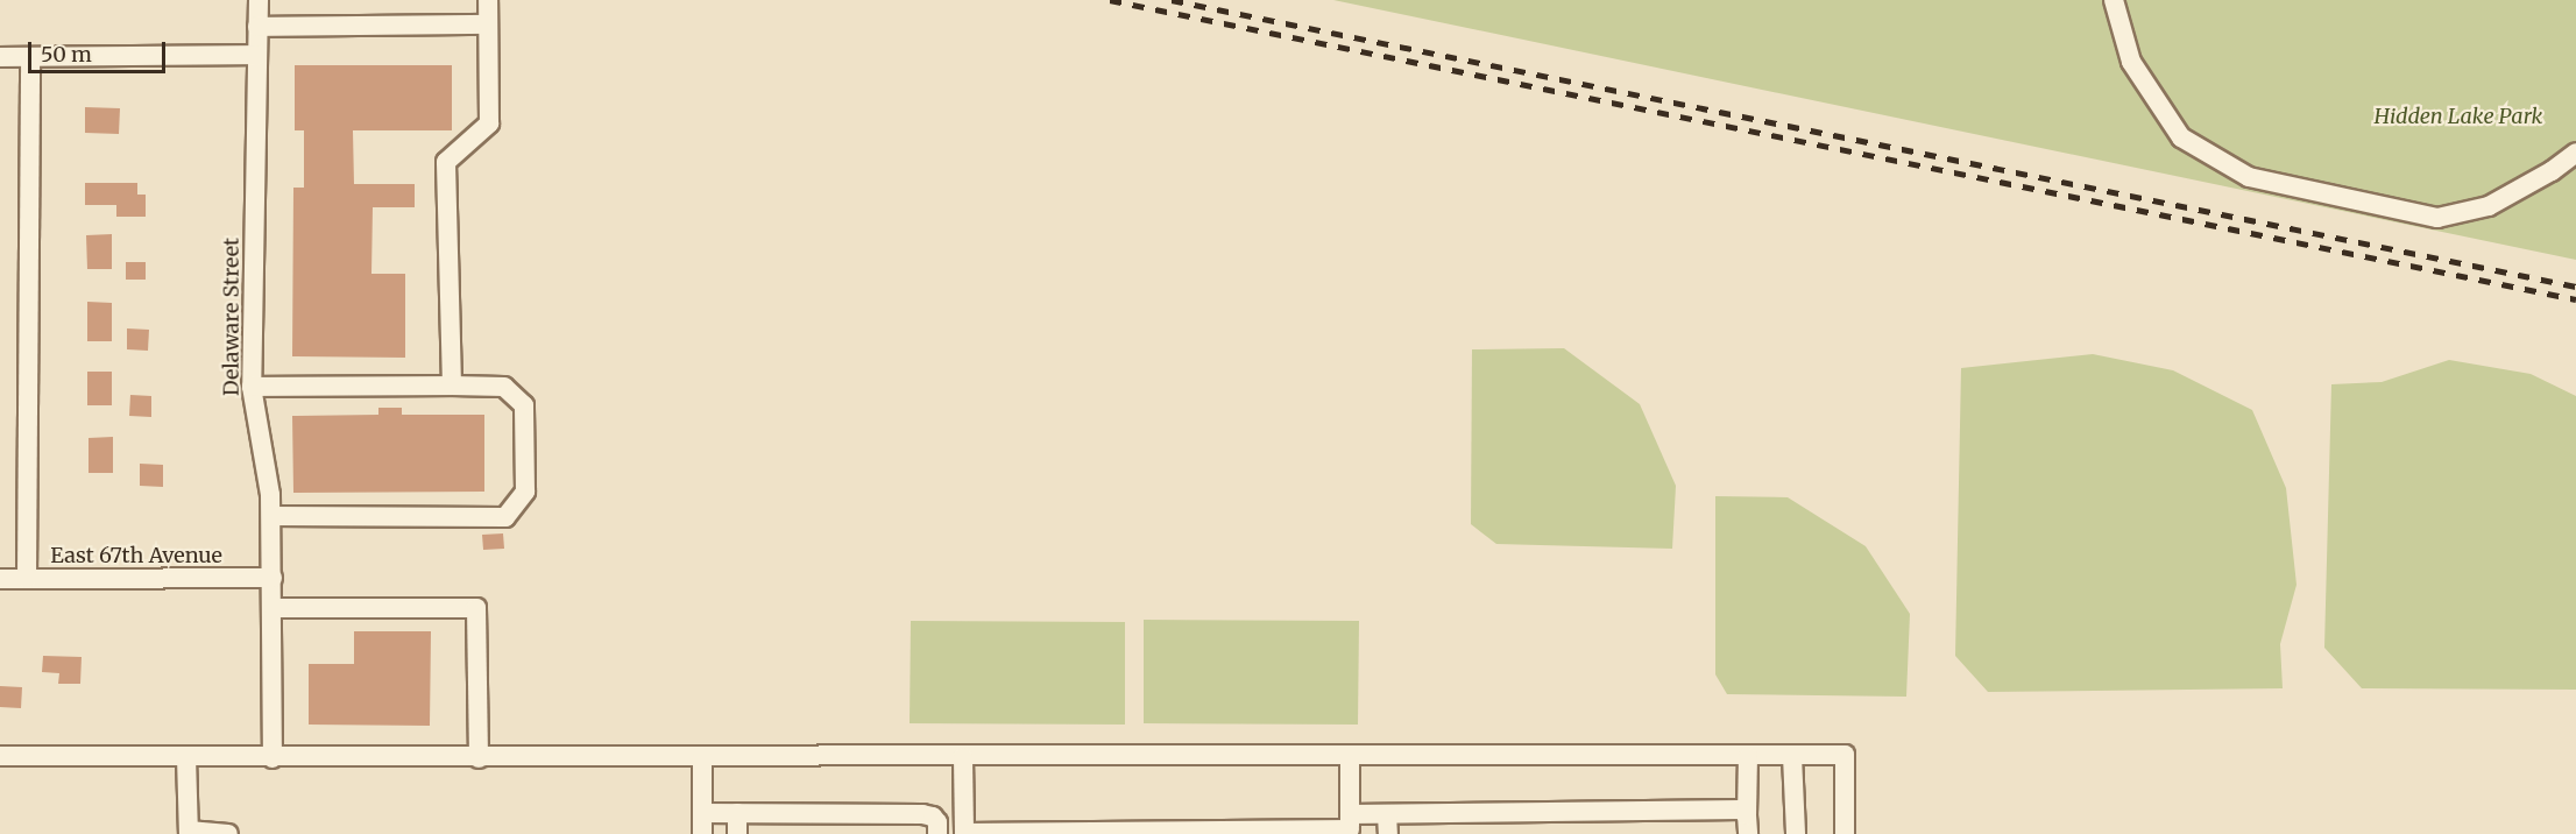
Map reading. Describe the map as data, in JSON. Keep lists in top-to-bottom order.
{
  "streets": {
    "street": ["Delaware Street", "East 67th Avenue"]
  },
  "crossings": [
    ["Delaware Street", "East 67th Avenue"]
  ],
  "parks": ["Hidden Lake Park"],
  "scale_bar": "50 m"
}
